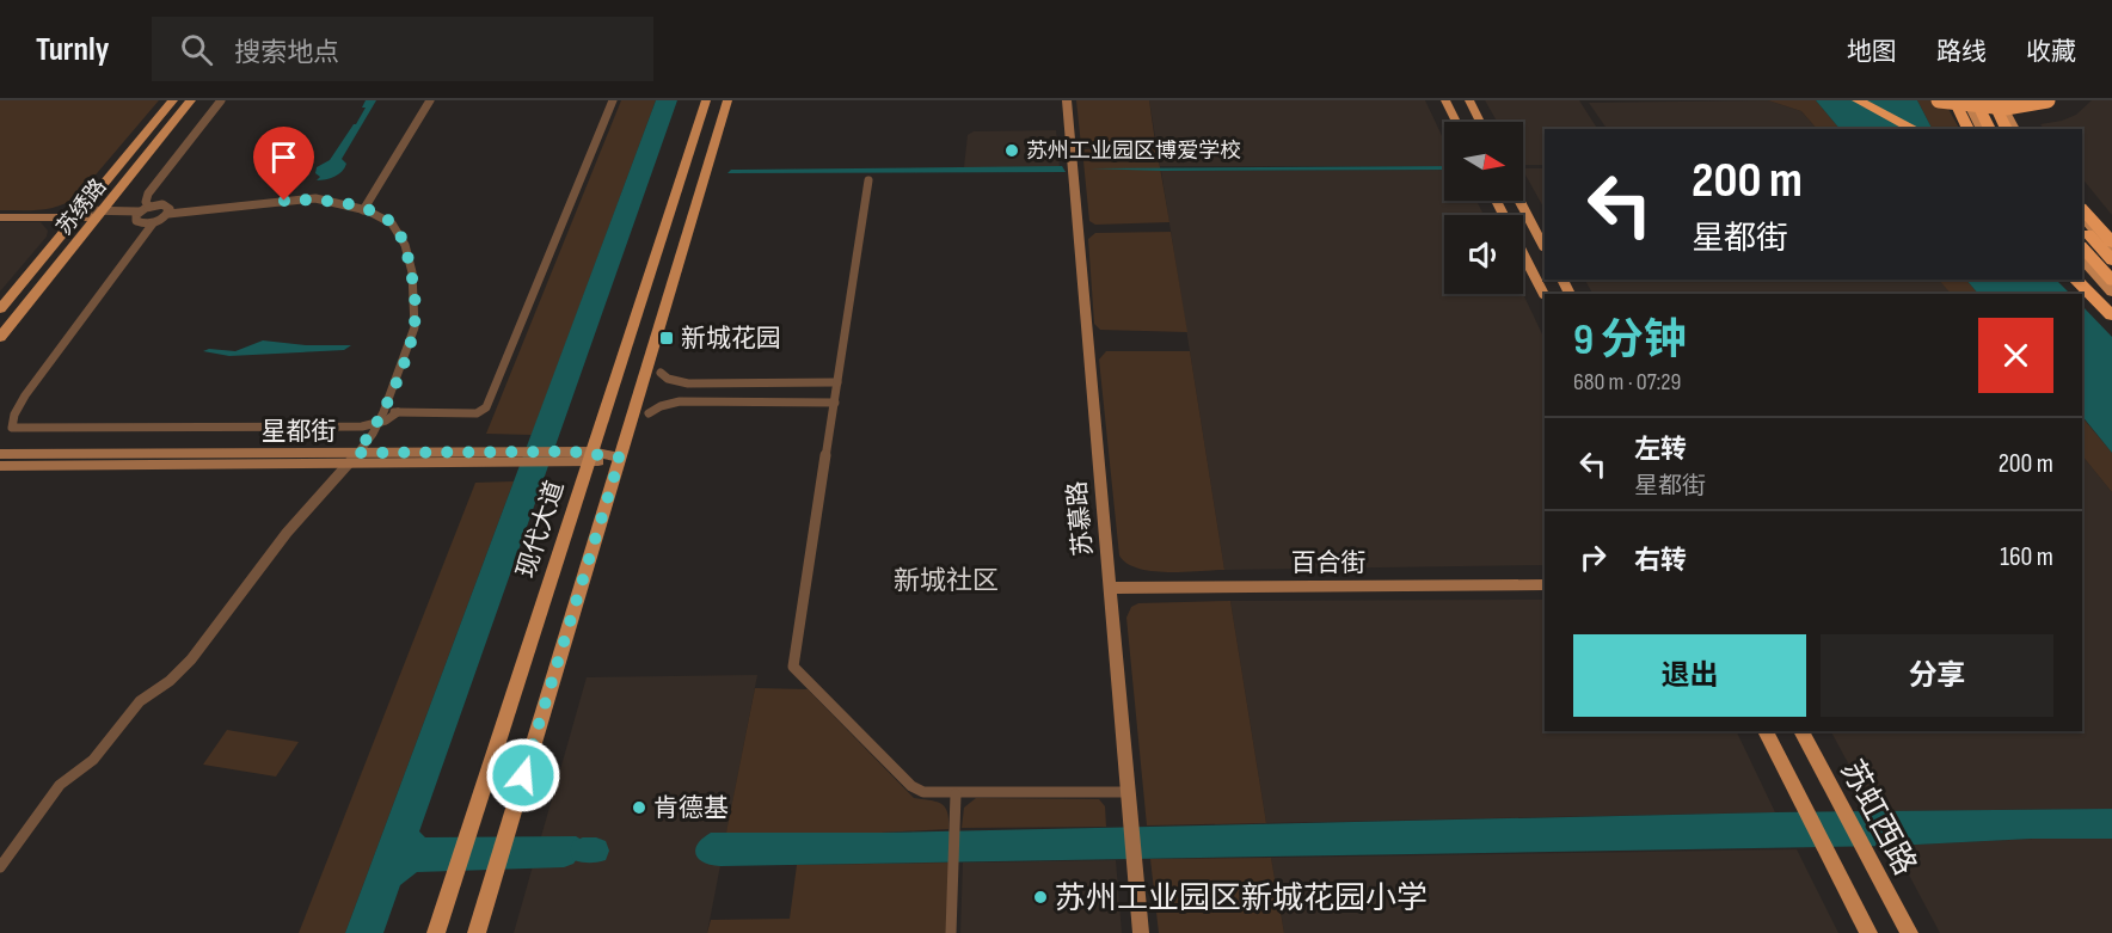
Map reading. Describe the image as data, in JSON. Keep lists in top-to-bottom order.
{
  "streets": {
    "main road": [
      "苏绣路",
      "星都街",
      "苏慕路",
      "现代大道",
      "百合街",
      "苏虹西路"
    ]
  },
  "crossings": [
    ["星都街", "现代大道"],
    ["苏慕路", "百合街"]
  ],
  "districts": ["新城社区"],
  "places": {
    "other": ["苏州工业园区博爱学校", "肯德基", "苏州工业园区新城花园小学"],
    "transit": ["新城花园"]
  },
  "north": "right",
  "page": {
    "header": "Turnly",
    "search": "搜索地点",
    "nav": ["地图", "路线", "收藏"],
    "turn": ["200 m", "星都街"],
    "heading": ["9 分钟", "680 m · 07:29"],
    "list": [
      {
        "name": "左转",
        "note": "星都街",
        "value": "200 m"
      },
      {
        "name": "右转",
        "value": "160 m"
      }
    ],
    "buttons": ["退出", "分享"]
  }
}
